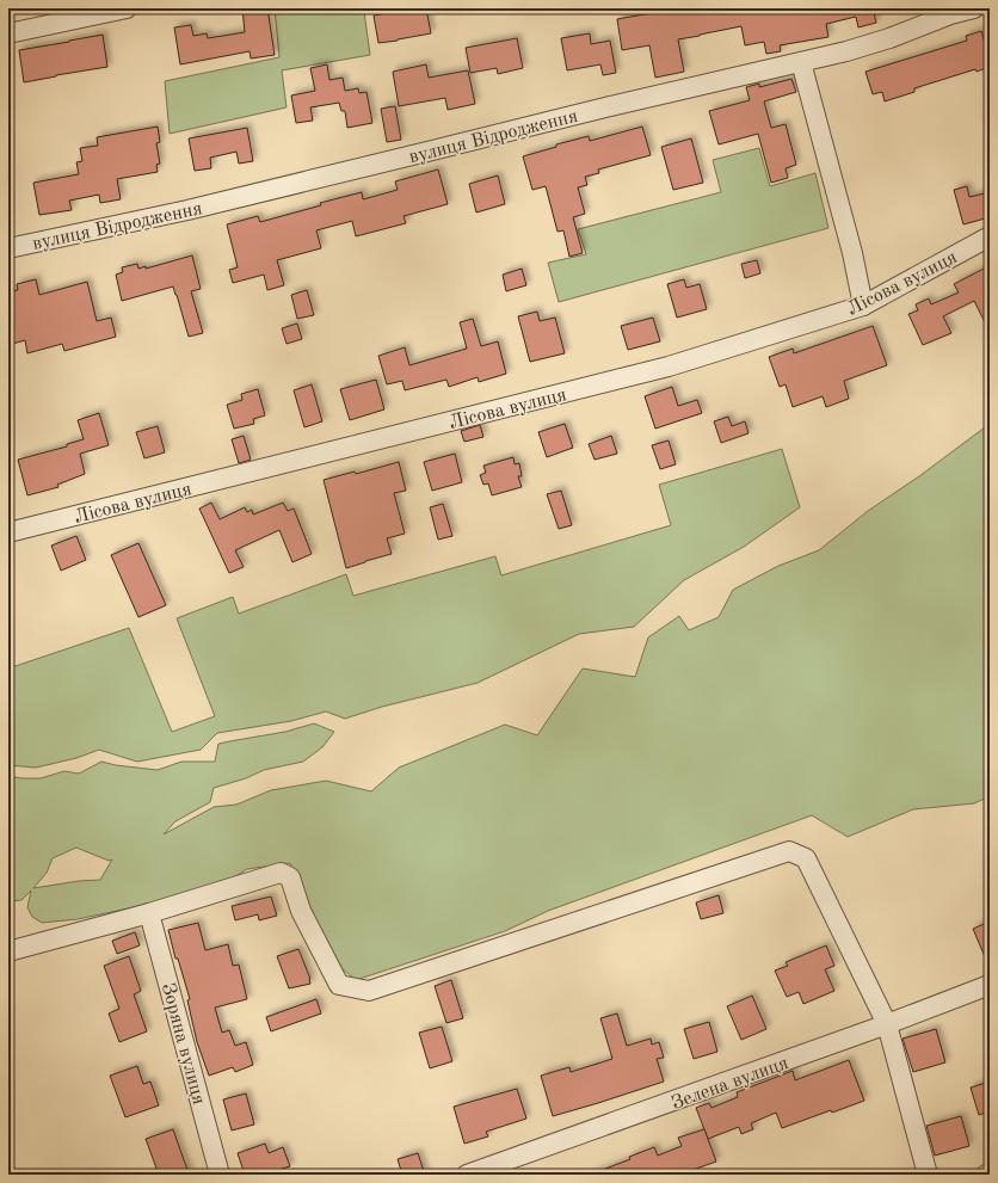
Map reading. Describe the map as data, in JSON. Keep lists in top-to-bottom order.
{
  "streets": {
    "street": [
      "вулиця Відродження",
      "Лісова вулиця",
      "Зоряна вулиця",
      "Зелена вулиця"
    ]
  }
}
